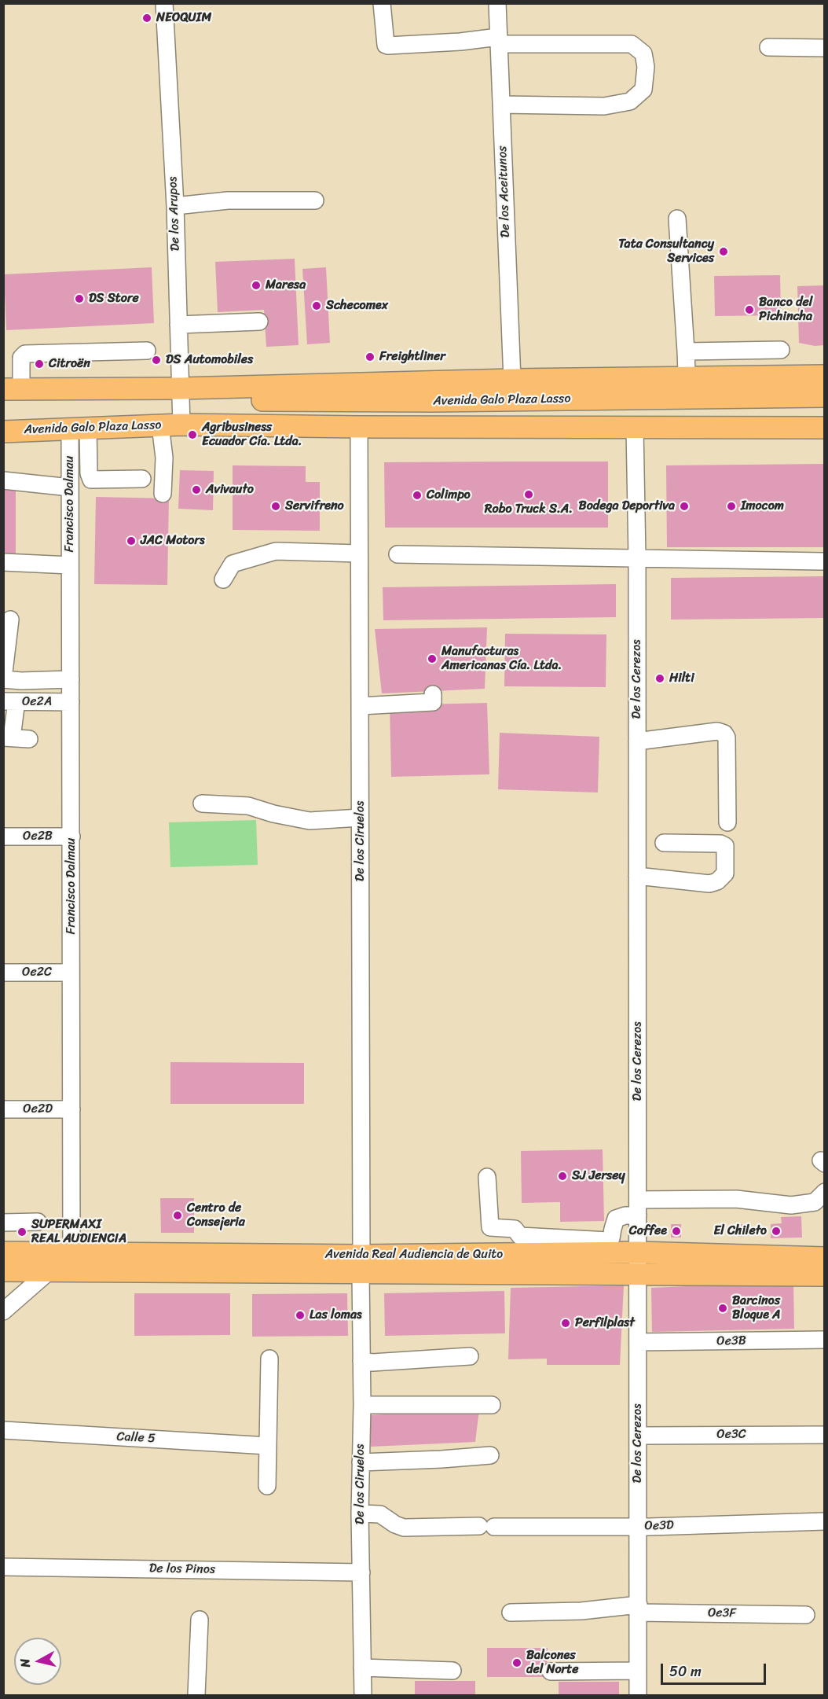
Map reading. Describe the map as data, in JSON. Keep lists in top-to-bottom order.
{
  "streets": {
    "main road": ["Avenida Galo Plaza Lasso", "Avenida Real Audiencia de Quito"],
    "street": [
      "De los Aceitunos",
      "De los Arupos",
      "Francisco Dalmau",
      "De los Cerezos",
      "Oe2A",
      "Oe2B",
      "De los Ciruelos",
      "Oe2C",
      "Oe2D",
      "Oe3B",
      "Oe3C",
      "Calle 5",
      "Oe3D",
      "De los Pinos",
      "Oe3F"
    ]
  },
  "crossings": [
    ["De los Aceitunos", "Avenida Galo Plaza Lasso"],
    ["De los Arupos", "Avenida Galo Plaza Lasso"],
    ["Avenida Galo Plaza Lasso", "Francisco Dalmau"],
    ["Avenida Galo Plaza Lasso", "De los Cerezos"],
    ["Avenida Galo Plaza Lasso", "De los Ciruelos"],
    ["Francisco Dalmau", "Oe2A"],
    ["Francisco Dalmau", "Oe2B"],
    ["Francisco Dalmau", "Oe2C"],
    ["Francisco Dalmau", "Oe2D"],
    ["Francisco Dalmau", "Avenida Real Audiencia de Quito"],
    ["De los Cerezos", "Avenida Real Audiencia de Quito"],
    ["De los Cerezos", "Oe3B"],
    ["De los Cerezos", "Oe3C"],
    ["De los Cerezos", "Oe3D"],
    ["De los Cerezos", "Oe3F"],
    ["De los Ciruelos", "Avenida Real Audiencia de Quito"],
    ["De los Ciruelos", "Oe3D"],
    ["De los Ciruelos", "De los Pinos"]
  ],
  "places": [
    "NEOQUIM",
    "Tata Consultancy Services",
    "Maresa",
    "DS Store",
    "Schecomex",
    "Banco del Pichincha",
    "Freightliner",
    "DS Automobiles",
    "Citroën",
    "Agribusiness Ecuador Cía. Ltda.",
    "Avivauto",
    "Robo Truck S.A.",
    "Colimpo",
    "Servifreno",
    "Bodega Deportiva",
    "Imocom",
    "JAC Motors",
    "Manufacturas Americanas Cía. Ltda.",
    "Hilti",
    "SJ Jersey",
    "Centro de Consejeria",
    "Coffee",
    "El Chileto",
    "SUPERMAXI REAL AUDIENCIA",
    "Barcinos Bloque A",
    "Las lomas",
    "Perfilplast",
    "Balcones del Norte"
  ],
  "scale_bar": "50 m",
  "north": "left"
}
